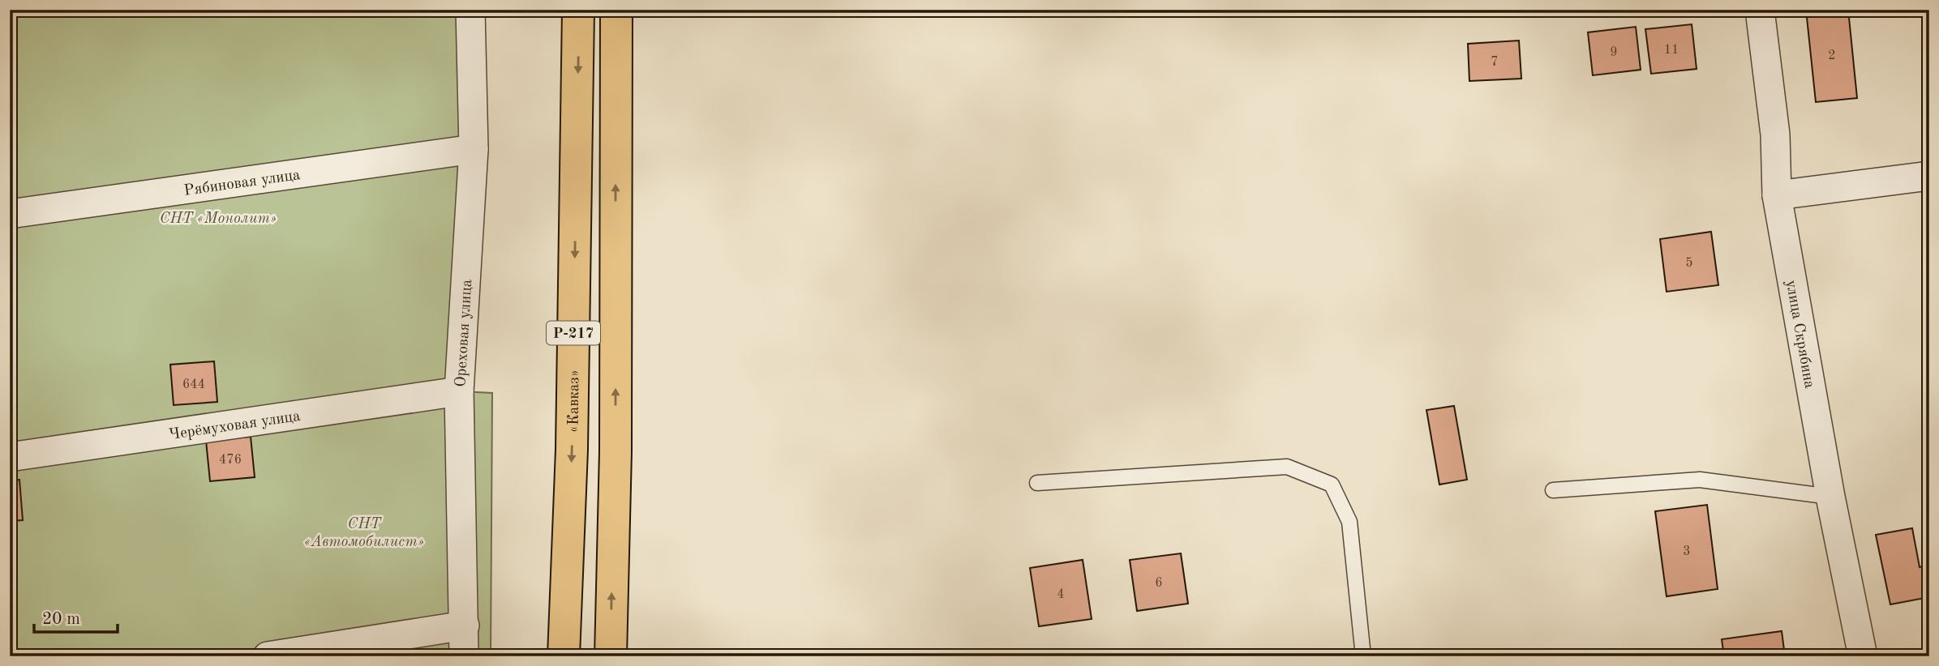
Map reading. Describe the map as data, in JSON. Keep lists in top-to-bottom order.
{
  "streets": {
    "highway": ["Р-217", "«Кавказ»"],
    "street": [
      "Рябиновая улица",
      "Ореховая улица",
      "улица Скрябина",
      "Черёмуховая улица"
    ]
  },
  "crossings": [
    ["Рябиновая улица", "Ореховая улица"],
    ["Ореховая улица", "Черёмуховая улица"]
  ],
  "parks": ["СНТ «Монолит»", "СНТ «Автомобилист»"],
  "house_numbers": [
    "11",
    "9",
    "2",
    "7",
    "5",
    "644",
    "476",
    "3",
    "6",
    "4"
  ],
  "scale_bar": "20 m"
}
